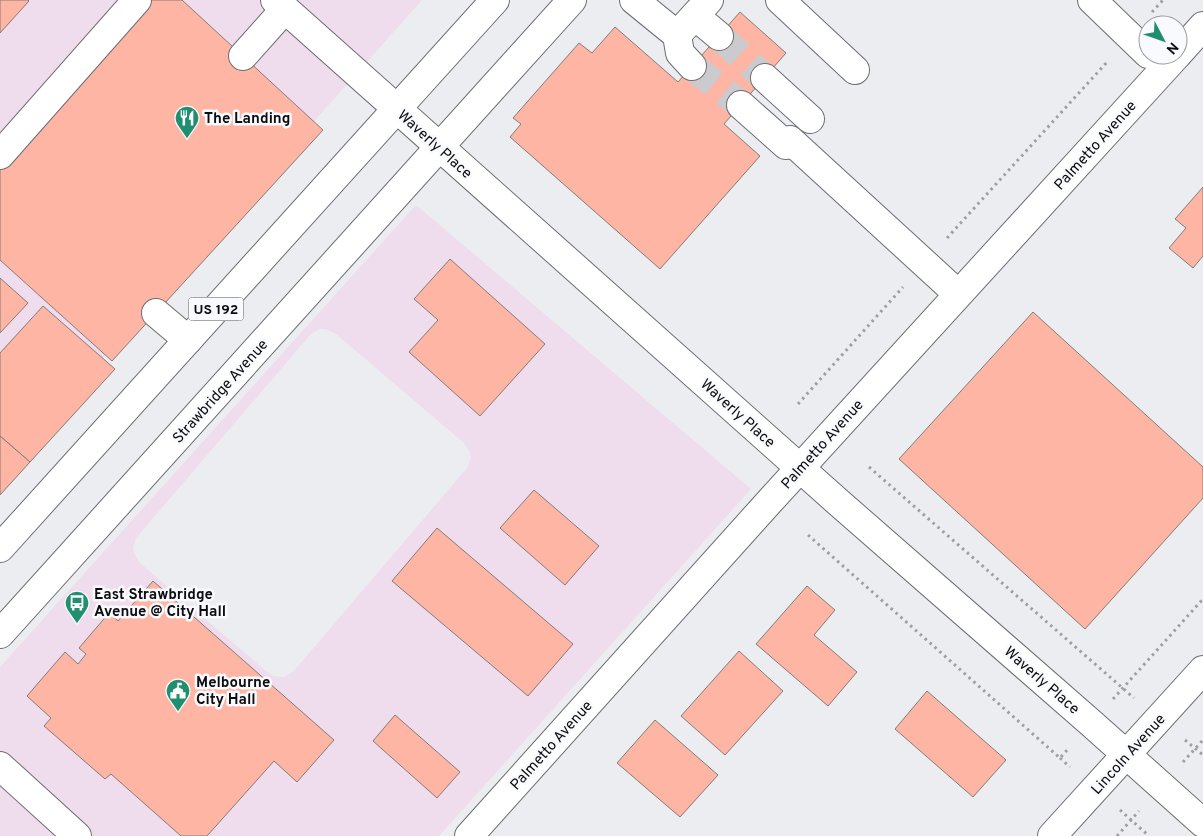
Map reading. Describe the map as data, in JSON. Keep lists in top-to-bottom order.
{
  "streets": {
    "street": [
      "Waverly Place",
      "Palmetto Avenue",
      "US 192",
      "Strawbridge Avenue",
      "Lincoln Avenue"
    ]
  },
  "crossings": [
    ["Waverly Place", "Palmetto Avenue"],
    ["Waverly Place", "US 192"],
    ["Waverly Place", "Strawbridge Avenue"],
    ["Waverly Place", "Lincoln Avenue"]
  ],
  "places": {
    "restaurant": ["The Landing"],
    "bus stop": ["East Strawbridge Avenue @ City Hall"],
    "public building": ["Melbourne City Hall"]
  },
  "north": "bottom right"
}
